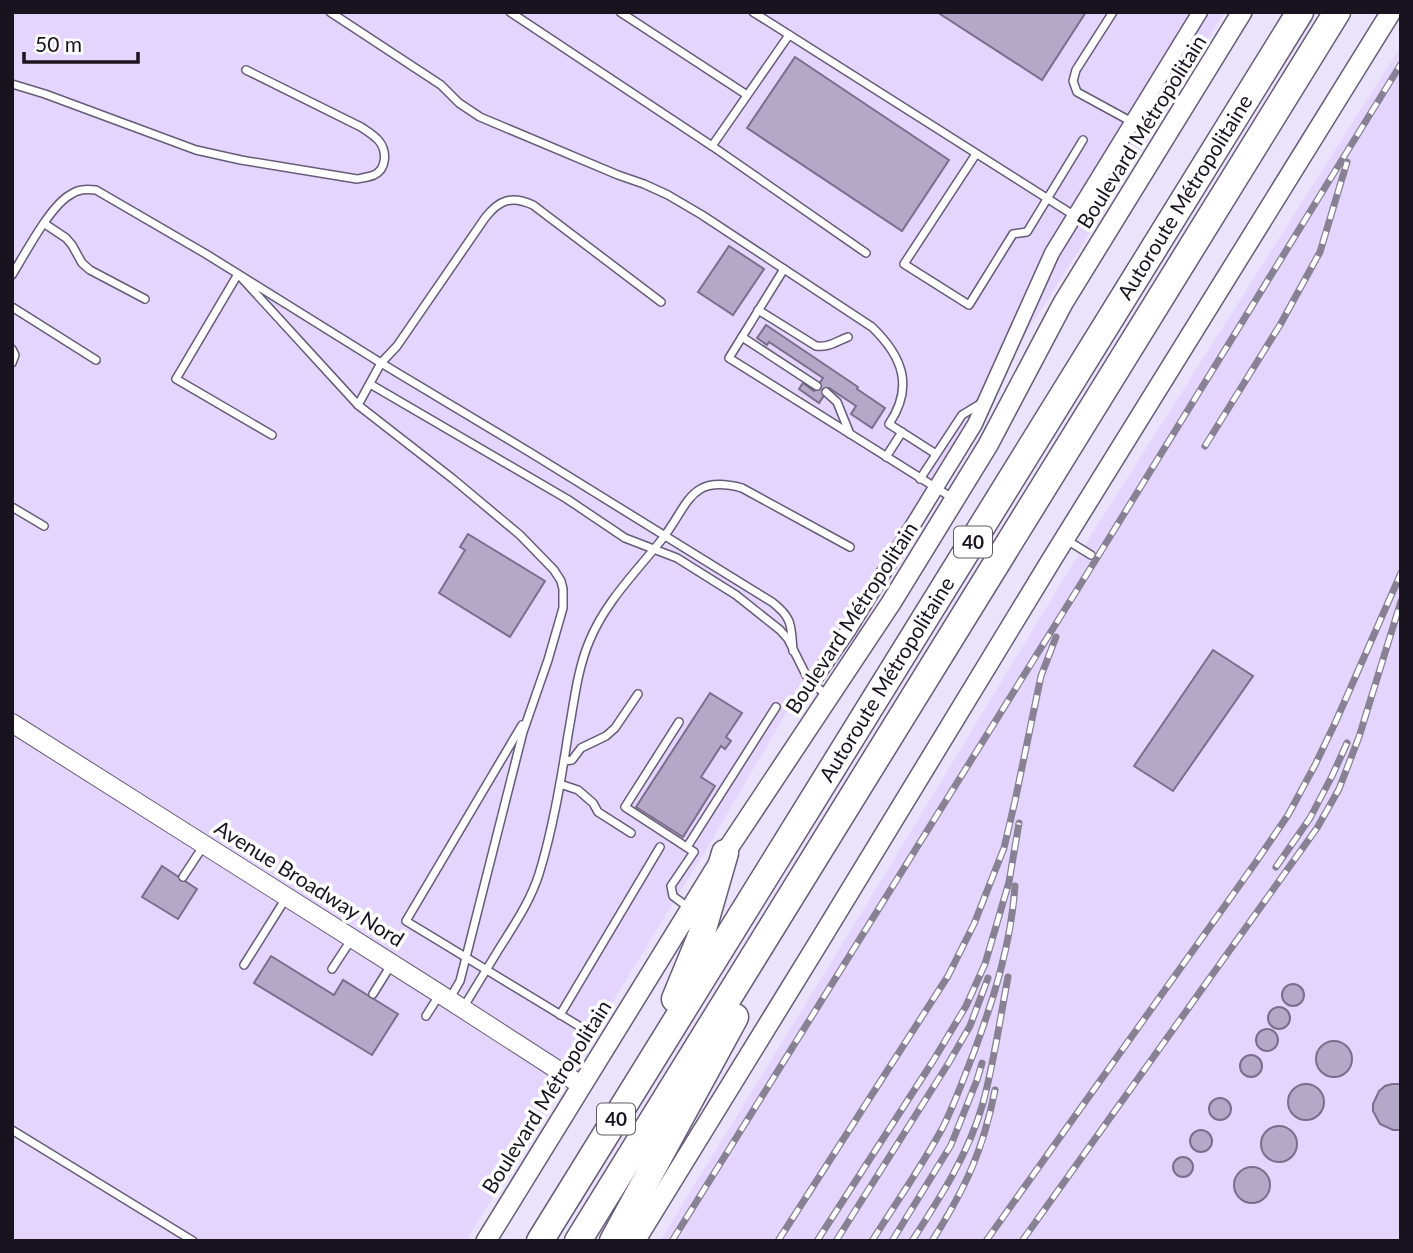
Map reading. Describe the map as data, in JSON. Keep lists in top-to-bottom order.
{
  "streets": {
    "highway": ["Autoroute Métropolitaine", "40"],
    "main road": ["Boulevard Métropolitain"],
    "street": ["Avenue Broadway Nord"]
  },
  "crossings": [
    ["Boulevard Métropolitain", "Avenue Broadway Nord"]
  ],
  "scale_bar": "50 m"
}
